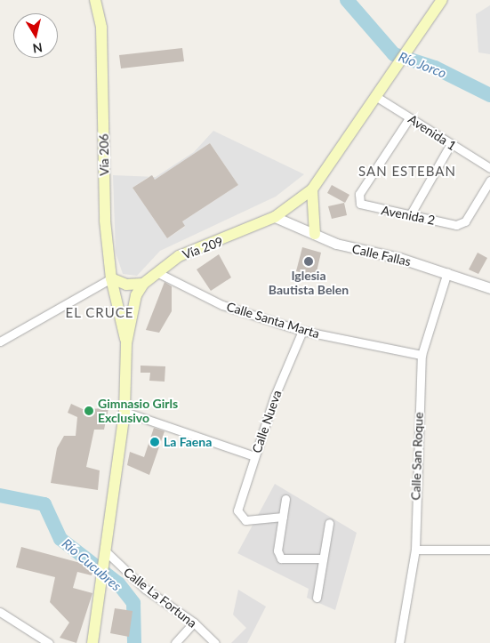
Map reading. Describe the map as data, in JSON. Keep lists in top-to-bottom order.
{
  "streets": {
    "main road": ["Vía 206", "Vía 209"],
    "street": [
      "Avenida 1",
      "Avenida 2",
      "Calle Fallas",
      "Calle Santa Marta",
      "Calle Nueva",
      "Calle San Roque",
      "Calle La Fortuna"
    ]
  },
  "crossings": [
    ["Avenida 1", "Avenida 2"],
    ["Avenida 1", "Vía 209"],
    ["Vía 206", "Vía 209"],
    ["Vía 209", "Calle Fallas"],
    ["Vía 209", "Calle Santa Marta"],
    ["Vía 209", "Calle La Fortuna"],
    ["Calle Fallas", "Calle San Roque"],
    ["Calle Santa Marta", "Calle Nueva"],
    ["Calle Santa Marta", "Calle San Roque"]
  ],
  "districts": ["SAN ESTEBAN", "EL CRUCE"],
  "water": ["Río Jorco", "Río Cucubres"],
  "places": ["Iglesia Bautista Belen", "Gimnasio Girls Exclusivo", "La Faena"],
  "north": "bottom"
}
